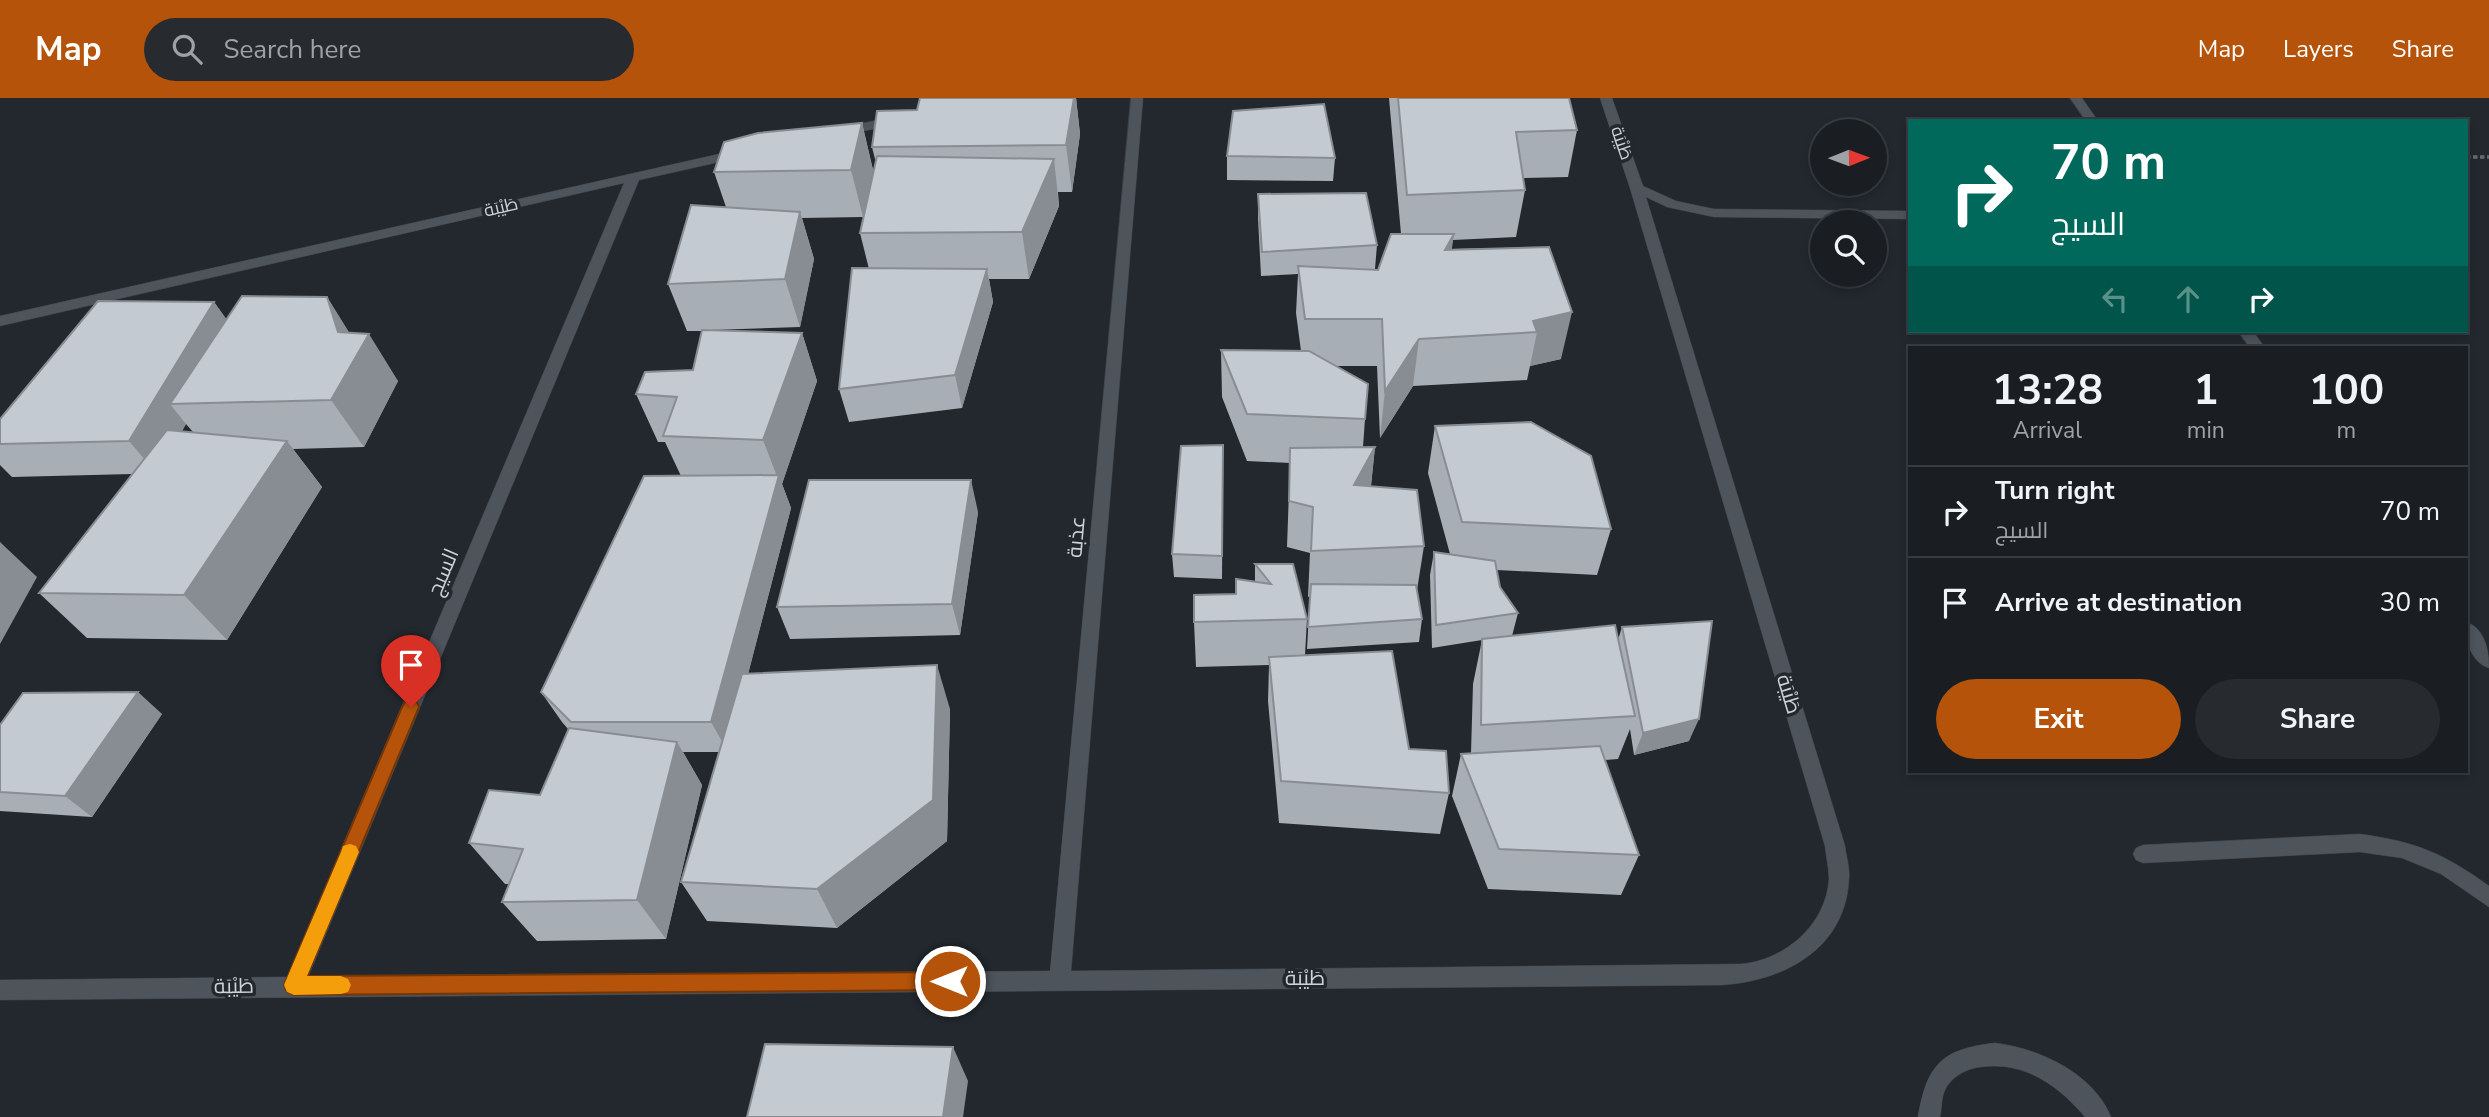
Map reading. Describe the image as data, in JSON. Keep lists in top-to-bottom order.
{
  "streets": {
    "street": ["طَيْبَة", "عذبة", "السيج"]
  },
  "crossings": [
    ["طَيْبَة", "عذبة"],
    ["طَيْبَة", "السيج"]
  ],
  "north": "right",
  "page": {
    "header": "Map",
    "search": "Search here",
    "nav": ["Map", "Layers", "Share"],
    "turn": ["70 m", "السيج"],
    "eta": [
      "13:28",
      "Arrival",
      "1",
      "min",
      "100",
      "m"
    ],
    "list": [
      {
        "name": "Turn right",
        "note": "السيج",
        "value": "70 m"
      },
      {
        "name": "Arrive at destination",
        "value": "30 m"
      }
    ],
    "buttons": ["Exit", "Share"]
  }
}
